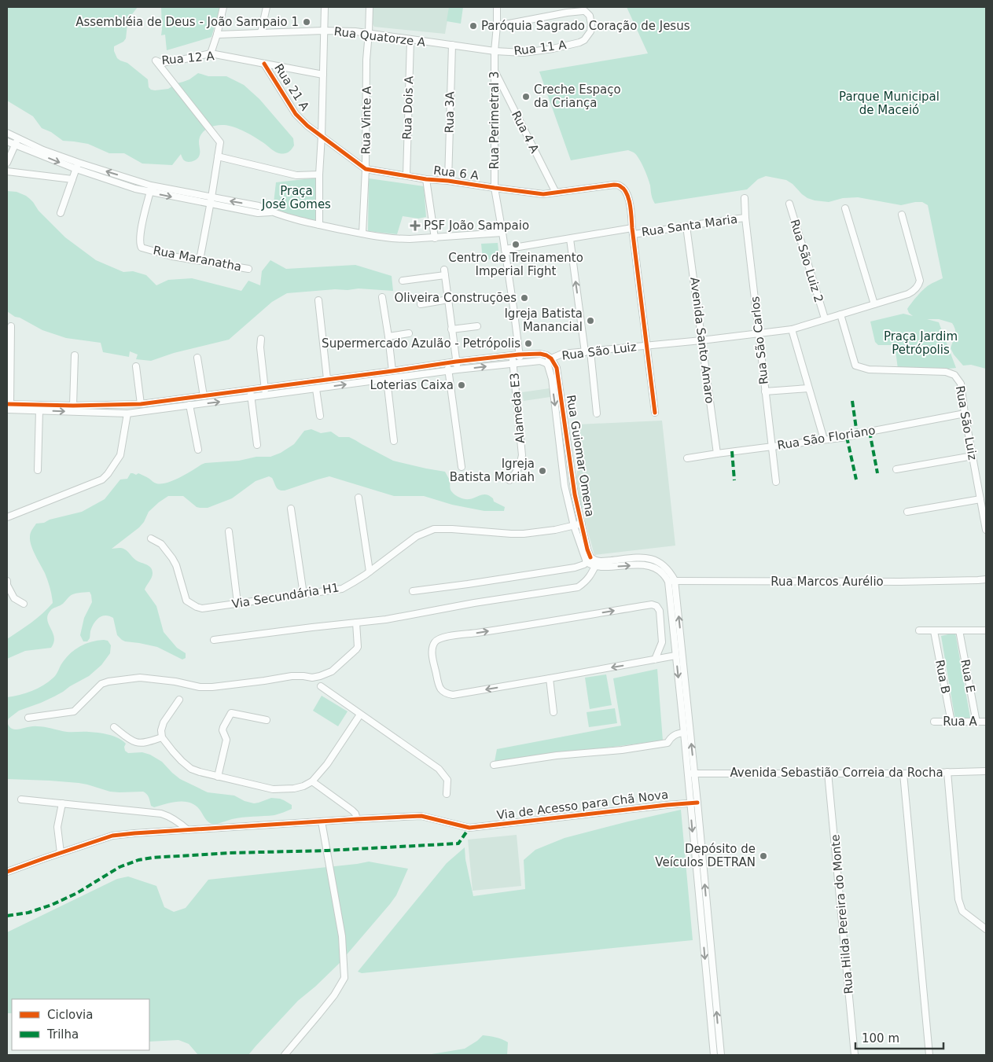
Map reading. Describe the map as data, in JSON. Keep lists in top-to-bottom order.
{
  "streets": {
    "street": [
      "Rua Quatorze A",
      "Rua 11 A",
      "Rua 12 A",
      "Rua 21 A",
      "Rua Dois A",
      "Rua 3A",
      "Rua Vinte A",
      "Rua Perimetral 3",
      "Rua 4 A",
      "Rua 6 A",
      "Rua Santa Maria",
      "Rua Maranatha",
      "Rua São Luiz 2",
      "Avenida Santo Amaro",
      "Rua São Carlos",
      "Rua São Luiz",
      "Alameda E3",
      "Rua São Floriano",
      "Rua Guiomar Omena",
      "Rua Marcos Aurélio",
      "Via Secundária H1",
      "Rua E",
      "Rua B",
      "Rua A",
      "Avenida Sebastião Correia da Rocha",
      "Via de Acesso para Chã Nova",
      "Rua Hilda Pereira do Monte"
    ]
  },
  "crossings": [
    ["Rua Quatorze A", "Rua 11 A"],
    ["Rua Quatorze A", "Rua Dois A"],
    ["Rua Quatorze A", "Rua 3A"],
    ["Rua Quatorze A", "Rua Vinte A"],
    ["Rua Quatorze A", "Rua Perimetral 3"],
    ["Rua 11 A", "Rua Perimetral 3"],
    ["Rua 12 A", "Rua 21 A"],
    ["Rua 21 A", "Rua 6 A"],
    ["Rua Dois A", "Rua 6 A"],
    ["Rua 3A", "Rua 6 A"],
    ["Rua Vinte A", "Rua 6 A"],
    ["Rua Perimetral 3", "Rua 4 A"],
    ["Rua Perimetral 3", "Rua 6 A"],
    ["Rua Perimetral 3", "Rua Santa Maria"],
    ["Rua 4 A", "Rua 6 A"],
    ["Rua 6 A", "Rua Santa Maria"],
    ["Rua 6 A", "Rua São Luiz"],
    ["Rua Santa Maria", "Avenida Santo Amaro"],
    ["Rua Santa Maria", "Rua São Carlos"],
    ["Rua São Luiz 2", "Rua São Luiz"],
    ["Avenida Santo Amaro", "Rua São Luiz"],
    ["Avenida Santo Amaro", "Rua São Floriano"],
    ["Rua São Carlos", "Rua São Luiz"],
    ["Rua São Carlos", "Rua São Floriano"],
    ["Rua São Luiz", "Rua São Floriano"],
    ["Rua São Luiz", "Rua Guiomar Omena"],
    ["Rua Guiomar Omena", "Via Secundária H1"],
    ["Rua E", "Rua A"],
    ["Rua B", "Rua A"],
    ["Avenida Sebastião Correia da Rocha", "Rua Hilda Pereira do Monte"]
  ],
  "parks": ["Parque Municipal de Maceió", "Praça José Gomes", "Praça Jardim Petrópolis"],
  "places": {
    "other": [
      "Assembléia de Deus - João Sampaio 1",
      "Paróquia Sagrado Coração de Jesus",
      "Creche Espaço da Criança",
      "Centro de Treinamento Imperial Fight",
      "Oliveira Construções",
      "Igreja Batista Manancial",
      "Supermercado Azulão - Petrópolis",
      "Loterias Caixa",
      "Igreja Batista Moriah",
      "Depósito de Veículos DETRAN"
    ],
    "health": ["PSF João Sampaio"]
  },
  "legend": ["Ciclovia", "Trilha"],
  "scale_bar": "100 m"
}
